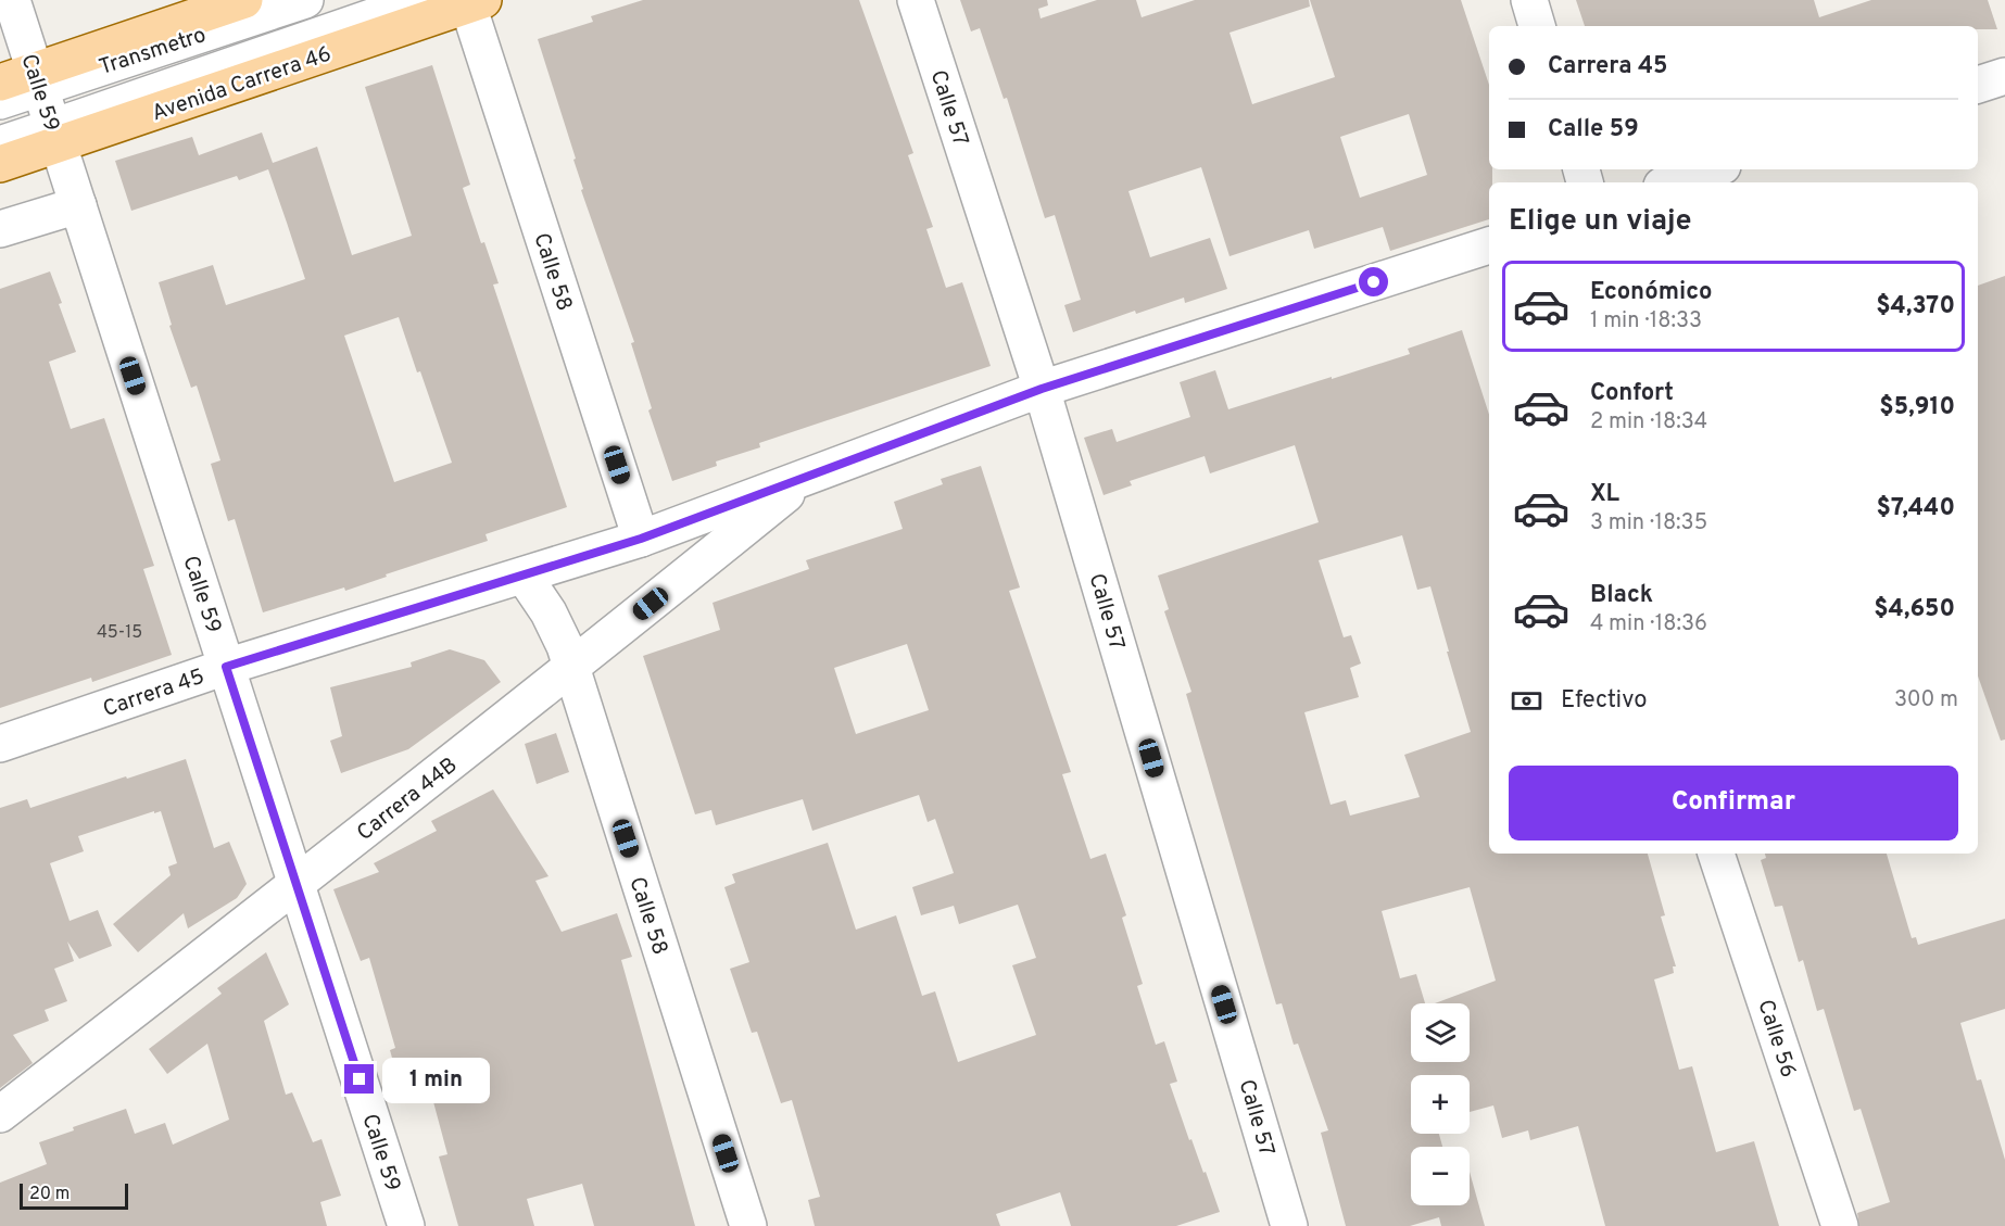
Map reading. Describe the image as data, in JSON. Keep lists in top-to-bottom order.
{
  "streets": {
    "main road": ["Avenida Carrera 46"],
    "street": [
      "Transmetro",
      "Calle 59",
      "Calle 57",
      "Calle 58",
      "Carrera 45",
      "Carrera 44B",
      "Calle 56"
    ]
  },
  "crossings": [
    ["Transmetro", "Avenida Carrera 46"],
    ["Transmetro", "Calle 59"],
    ["Avenida Carrera 46", "Calle 59"],
    ["Avenida Carrera 46", "Calle 58"],
    ["Calle 59", "Carrera 45"],
    ["Calle 59", "Carrera 44B"],
    ["Calle 57", "Carrera 45"],
    ["Calle 58", "Carrera 45"],
    ["Calle 58", "Carrera 44B"],
    ["Carrera 45", "Carrera 44B"]
  ],
  "house_numbers": ["45-15"],
  "scale_bar": "20 m",
  "page": {
    "banner": ["Carrera 45", "Calle 59"],
    "heading": "Elige un viaje",
    "list": [
      {
        "name": "Económico",
        "note": "1 min · 18:33",
        "value": "$4,370"
      },
      {
        "name": "Confort",
        "note": "2 min · 18:34",
        "value": "$5,910"
      },
      {
        "name": "XL",
        "note": "3 min · 18:35",
        "value": "$7,440"
      },
      {
        "name": "Black",
        "note": "4 min · 18:36",
        "value": "$4,650"
      }
    ],
    "pay": ["Efectivo", "300 m"],
    "buttons": "Confirmar",
    "map_buttons": ["+", "−"],
    "bubble": "1 min",
    "scale": "20 m"
  }
}
